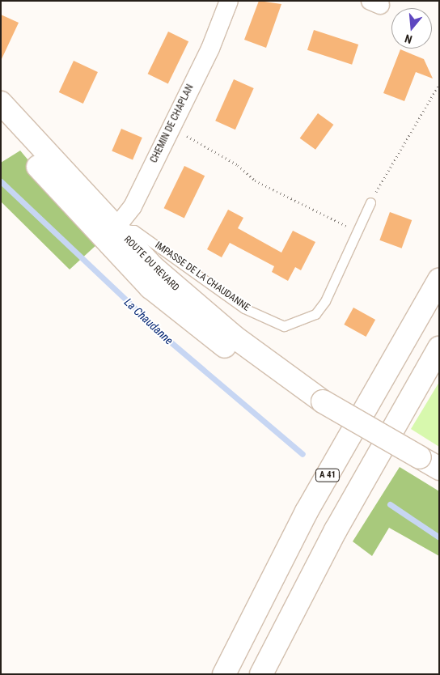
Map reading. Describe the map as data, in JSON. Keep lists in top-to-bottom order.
{
  "streets": {
    "main road": ["ROUTE DU REVARD", "A 41"],
    "street": ["CHEMIN DE CHAPLAN"],
    "lane": ["IMPASSE DE LA CHAUDANNE"]
  },
  "crossings": [
    ["CHEMIN DE CHAPLAN", "ROUTE DU REVARD"],
    ["CHEMIN DE CHAPLAN", "IMPASSE DE LA CHAUDANNE"],
    ["ROUTE DU REVARD", "IMPASSE DE LA CHAUDANNE"]
  ],
  "water": ["La Chaudanne"],
  "north": "bottom"
}
